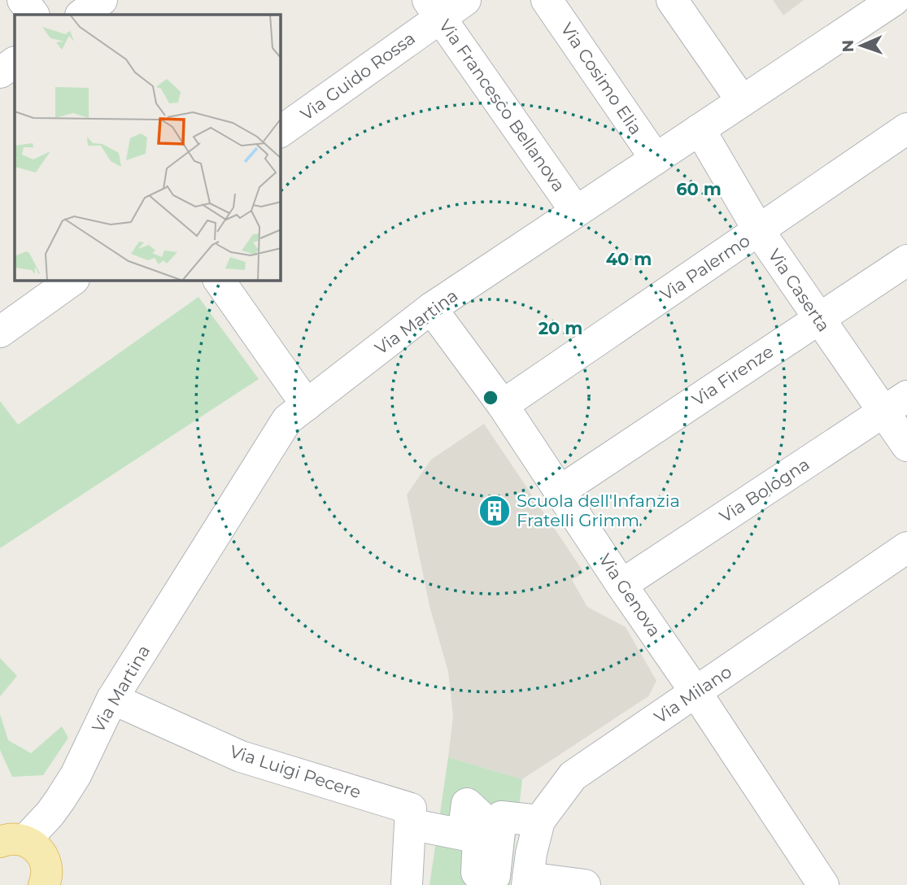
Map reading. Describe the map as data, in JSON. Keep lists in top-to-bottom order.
{
  "streets": {
    "street": [
      "Via Guido Rossa",
      "Via Cosimo Elia",
      "Via Francesco Bellanova",
      "Via Palermo",
      "Via Caserta",
      "Via Martina",
      "Via Firenze",
      "Via Bologna",
      "Via Genova",
      "Via Milano",
      "Via Luigi Pecere"
    ]
  },
  "crossings": [
    ["Via Guido Rossa", "Via Francesco Bellanova"],
    ["Via Cosimo Elia", "Via Martina"],
    ["Via Francesco Bellanova", "Via Martina"],
    ["Via Palermo", "Via Caserta"],
    ["Via Palermo", "Via Genova"],
    ["Via Caserta", "Via Martina"],
    ["Via Caserta", "Via Firenze"],
    ["Via Caserta", "Via Bologna"],
    ["Via Martina", "Via Genova"],
    ["Via Martina", "Via Luigi Pecere"],
    ["Via Firenze", "Via Genova"],
    ["Via Bologna", "Via Genova"],
    ["Via Genova", "Via Milano"]
  ],
  "places": {
    "building": ["Scuola dell'Infanzia Fratelli Grimm"]
  },
  "north": "left",
  "rings": ["60 m", "40 m", "20 m"]
}
